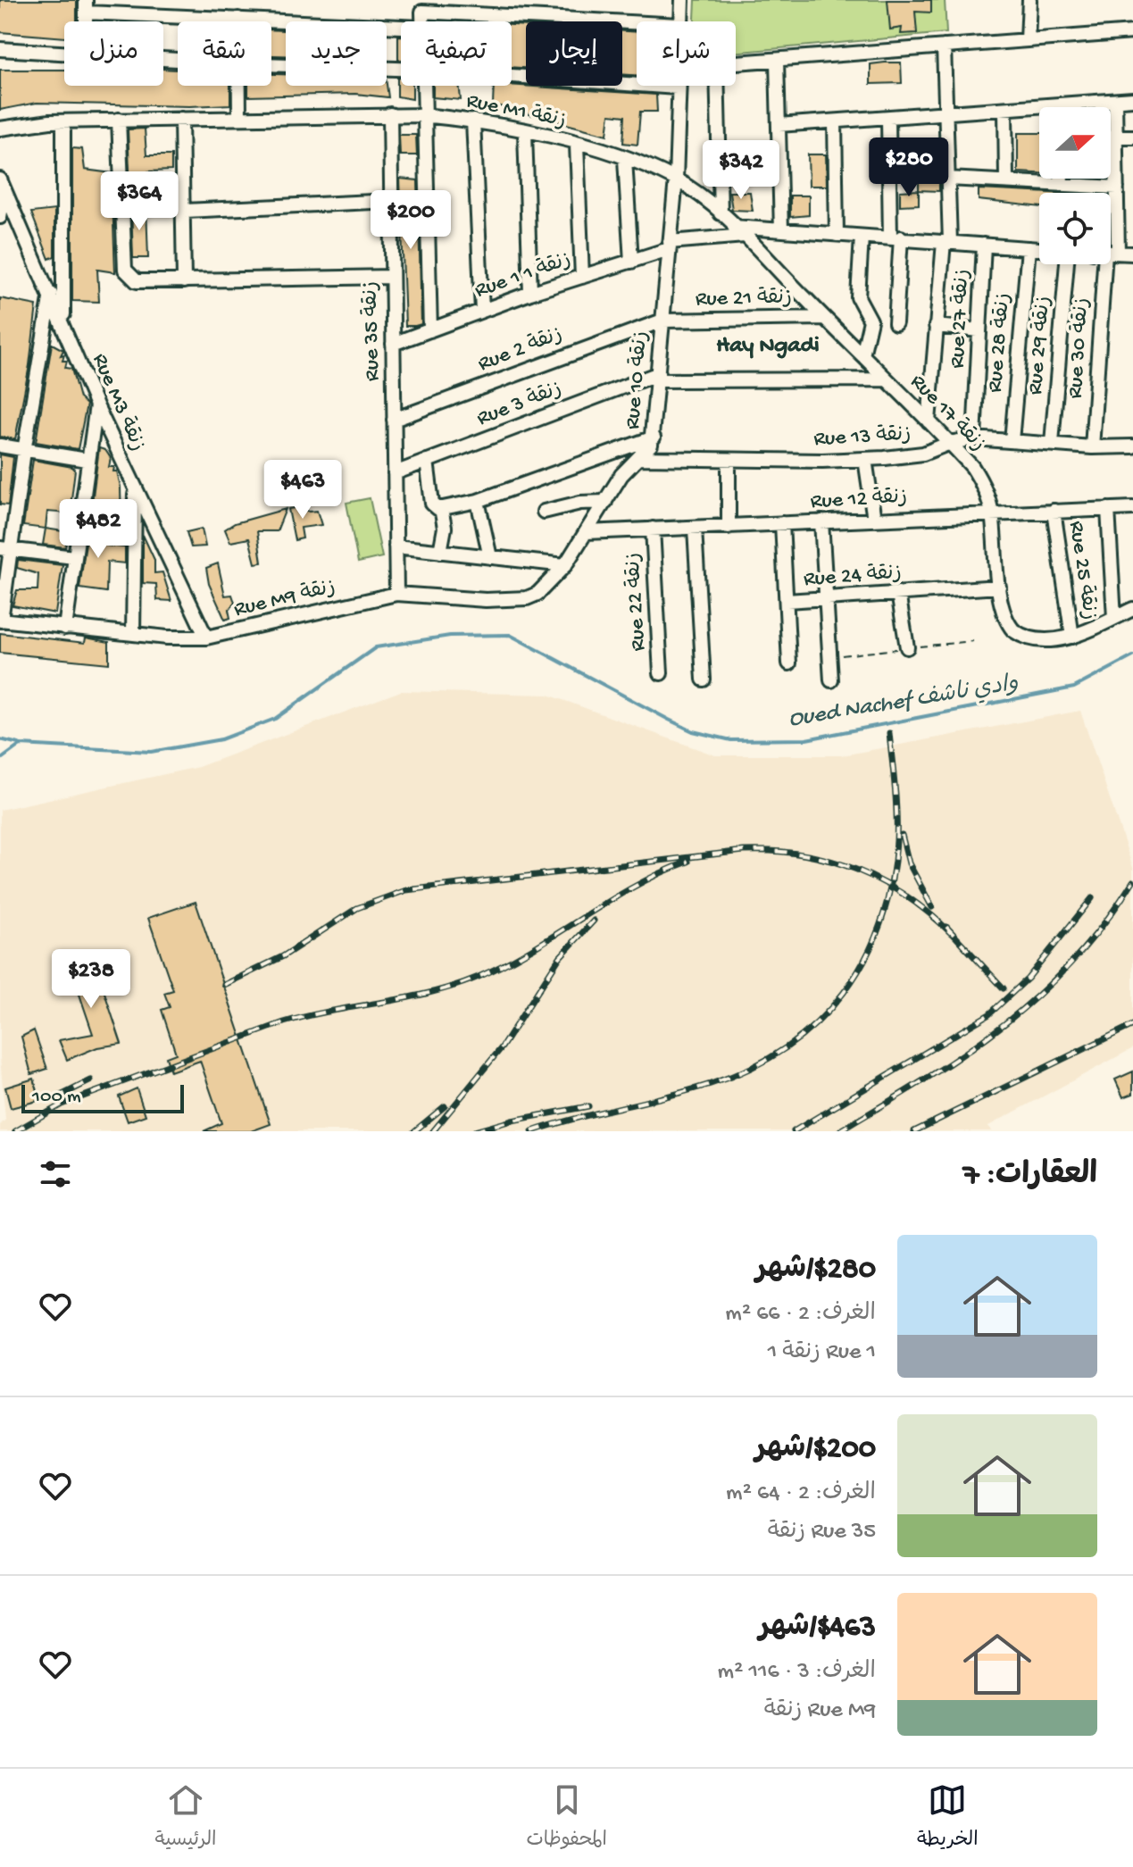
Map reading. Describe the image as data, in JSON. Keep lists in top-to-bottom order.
{
  "streets": {
    "street": [
      "Rue M1 زنقة",
      "Rue 1 زنقة 1",
      "Rue 21 زنقة",
      "Rue 27 زنقة",
      "Rue 35 زنقة",
      "Rue 28 زنقة",
      "Rue 29 زنقة",
      "Rue 30 زنقة",
      "Rue 2 زنقة",
      "Rue 10 زنقة",
      "Rue M3 زنقة",
      "Rue 3 زنقة",
      "Rue 17 زنقة",
      "Rue 13 زنقة",
      "Rue 12 زنقة",
      "Rue 25 زنقة",
      "Rue 24 زنقة",
      "Rue M9 زنقة",
      "Rue 22 زنقة"
    ]
  },
  "crossings": [
    ["Rue M1 زنقة", "Rue 35 زنقة"],
    ["Rue M1 زنقة", "Rue 10 زنقة"],
    ["Rue M1 زنقة", "Rue 17 زنقة"],
    ["Rue 1 زنقة 1", "Rue 35 زنقة"],
    ["Rue 1 زنقة 1", "Rue 10 زنقة"],
    ["Rue 21 زنقة", "Rue 2 زنقة"],
    ["Rue 21 زنقة", "Rue 10 زنقة"],
    ["Rue 21 زنقة", "Rue 17 زنقة"],
    ["Rue 27 زنقة", "Rue 13 زنقة"],
    ["Rue 35 زنقة", "Rue 2 زنقة"],
    ["Rue 35 زنقة", "Rue 3 زنقة"],
    ["Rue 35 زنقة", "Rue M9 زنقة"],
    ["Rue 28 زنقة", "Rue 13 زنقة"],
    ["Rue 29 زنقة", "Rue 13 زنقة"],
    ["Rue 30 زنقة", "Rue 13 زنقة"],
    ["Rue 2 زنقة", "Rue 10 زنقة"],
    ["Rue 10 زنقة", "Rue 3 زنقة"],
    ["Rue 10 زنقة", "Rue 17 زنقة"],
    ["Rue 10 زنقة", "Rue 13 زنقة"],
    ["Rue 10 زنقة", "Rue 12 زنقة"],
    ["Rue 10 زنقة", "Rue M9 زنقة"],
    ["Rue M3 زنقة", "Rue M9 زنقة"],
    ["Rue 17 زنقة", "Rue 13 زنقة"],
    ["Rue 17 زنقة", "Rue 12 زنقة"],
    ["Rue 17 زنقة", "Rue 25 زنقة"],
    ["Rue 17 زنقة", "Rue 24 زنقة"],
    ["Rue 12 زنقة", "Rue 25 زنقة"],
    ["Rue 12 زنقة", "Rue 24 زنقة"],
    ["Rue 12 زنقة", "Rue 22 زنقة"]
  ],
  "districts": ["Hay Ngadi"],
  "water": ["Oued Nachef وادي ناشف"],
  "scale_bar": "100 m",
  "north": "right",
  "page": {
    "chip": [
      "شراء",
      "إيجار",
      "تصفية",
      "جديد",
      "شقة",
      "منزل"
    ],
    "price": [
      "$280",
      "$342",
      "$364",
      "$200",
      "$463",
      "$482",
      "$238"
    ],
    "scale": "100 m",
    "heading": "العقارات: 7",
    "list": [
      {
        "name": "$280/شهر",
        "note": "الغرف: 2 · 66 m² · Rue 1 زنقة 1"
      },
      {
        "name": "$200/شهر",
        "note": "الغرف: 2 · 64 m² · Rue 35 زنقة"
      },
      {
        "name": "$463/شهر",
        "note": "الغرف: 3 · 116 m² · Rue M9 زنقة"
      }
    ],
    "tabs": ["الخريطة", "المحفوظات", "الرئيسية"]
  }
}
